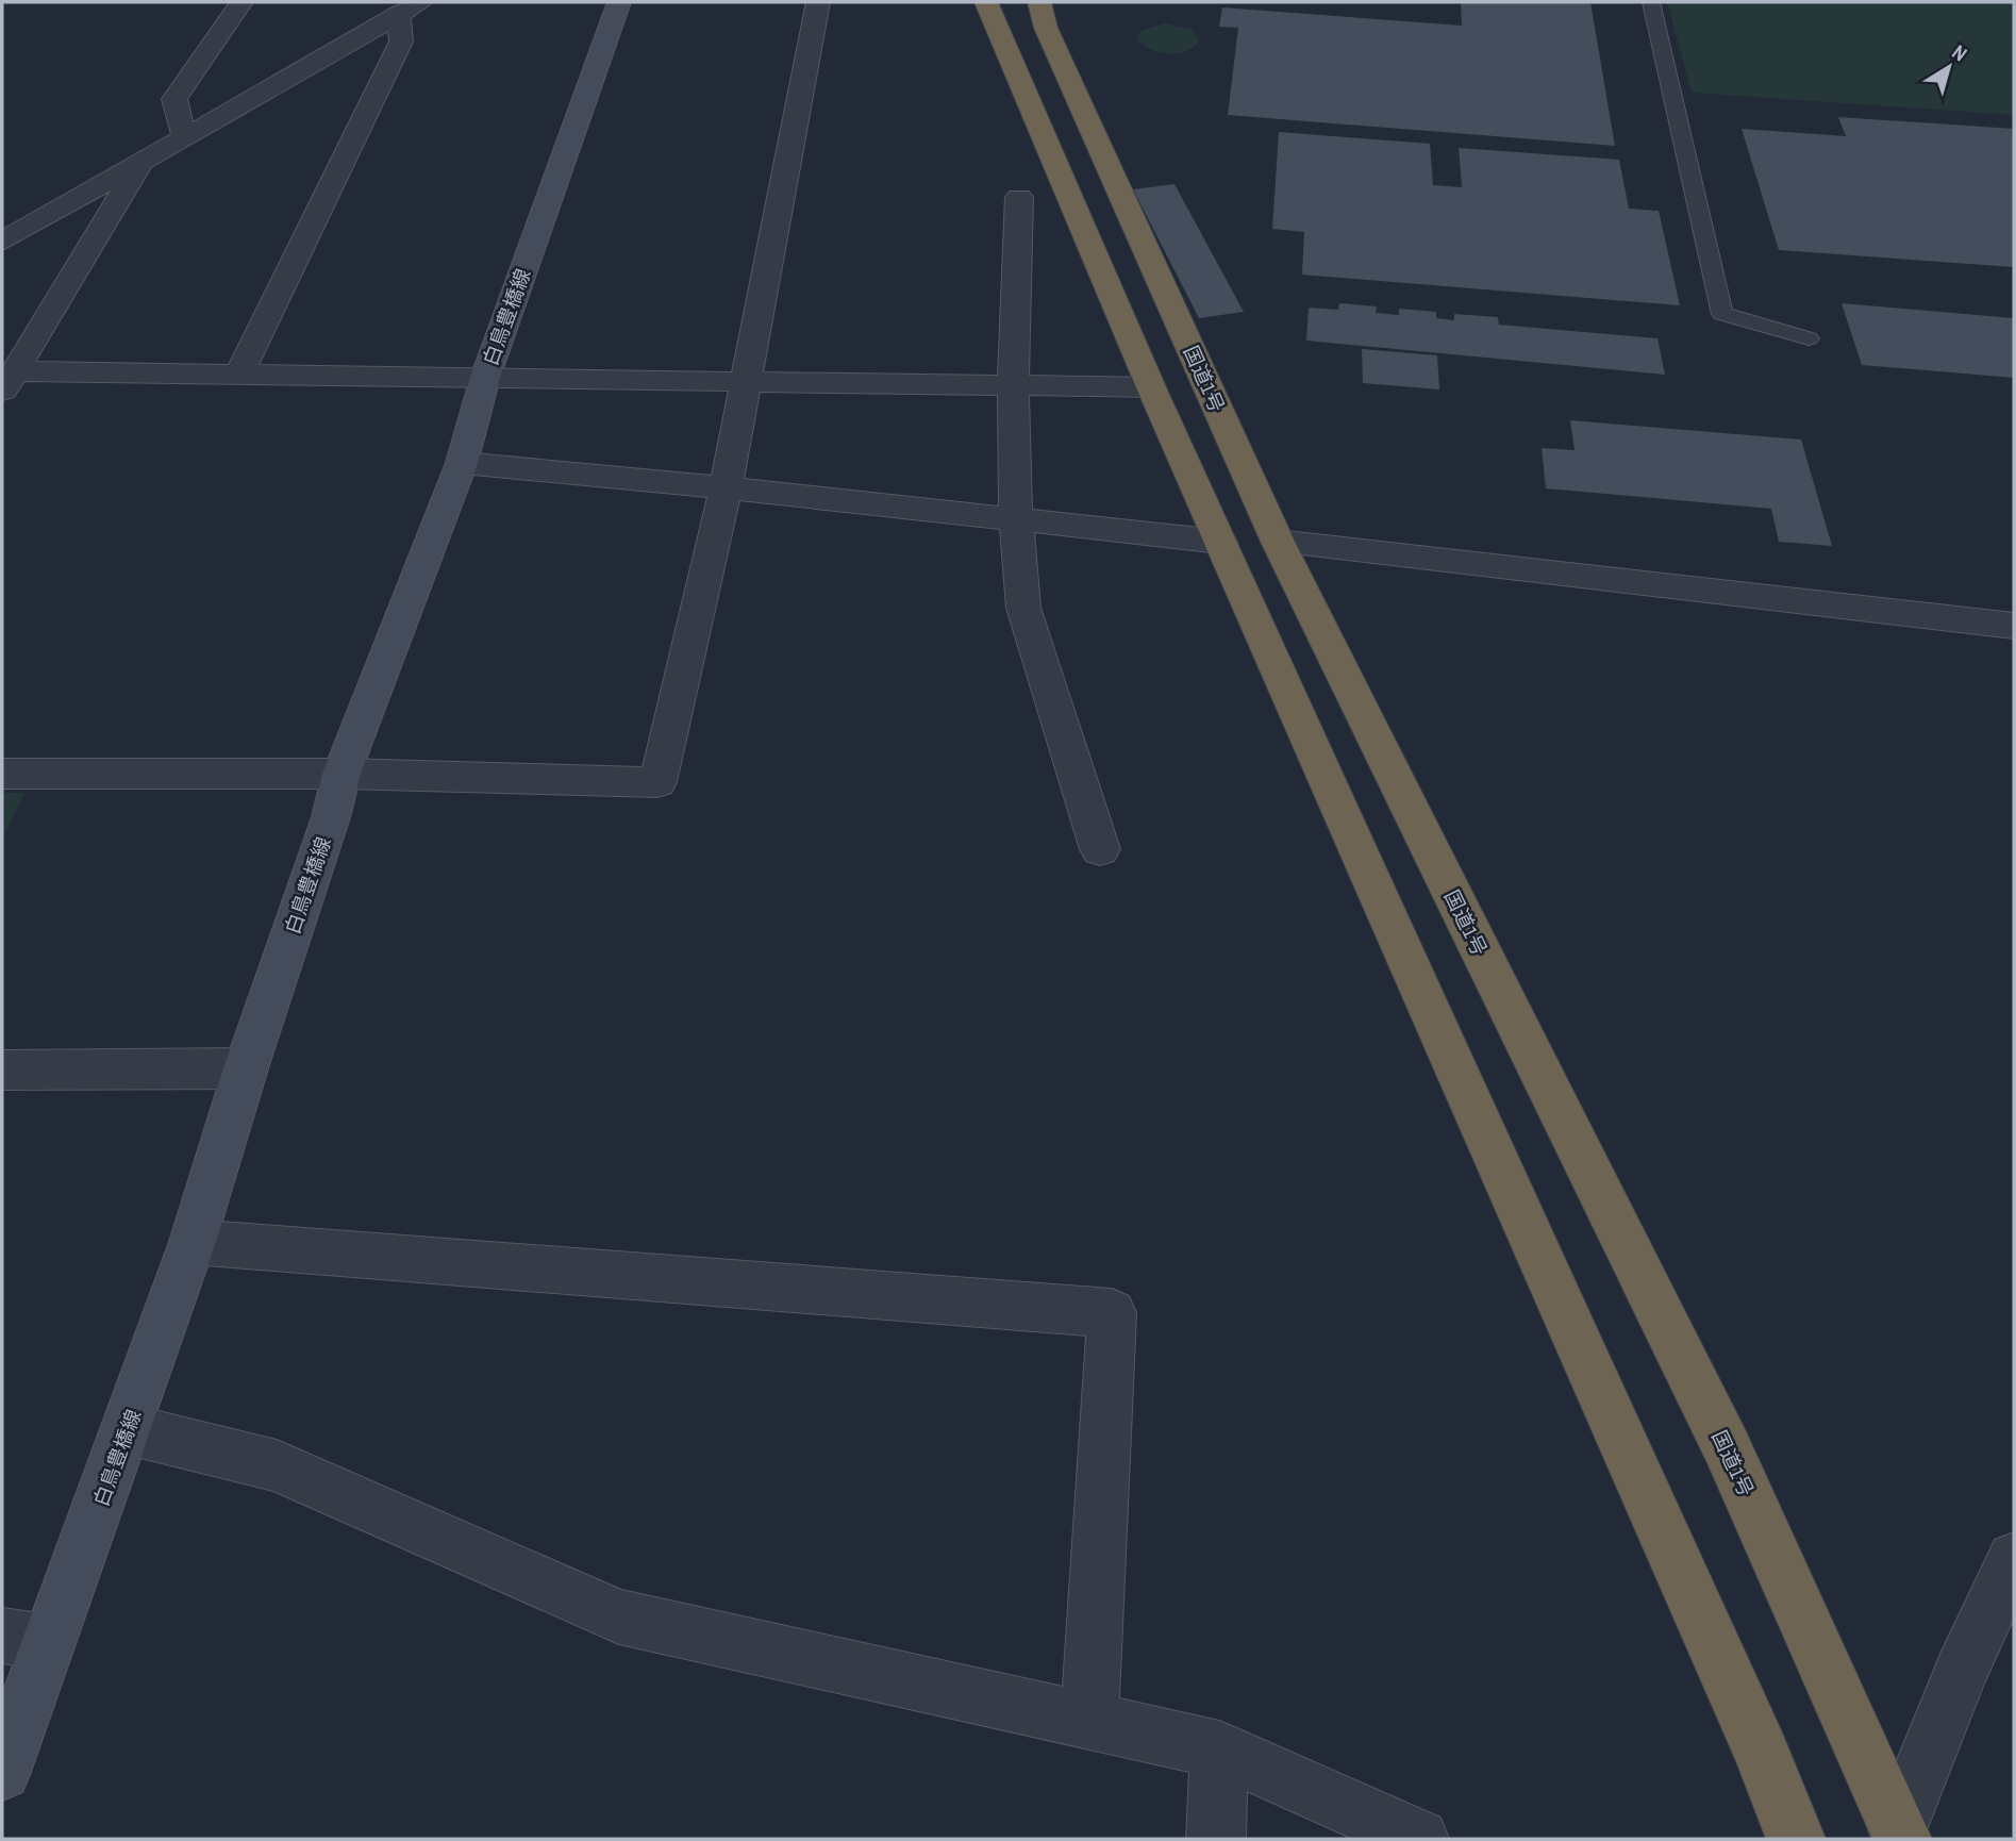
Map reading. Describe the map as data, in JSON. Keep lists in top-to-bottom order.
{
  "streets": {
    "highway": ["国道1号"],
    "main road": ["白鳥豊橋線"]
  },
  "north": "top right"
}
